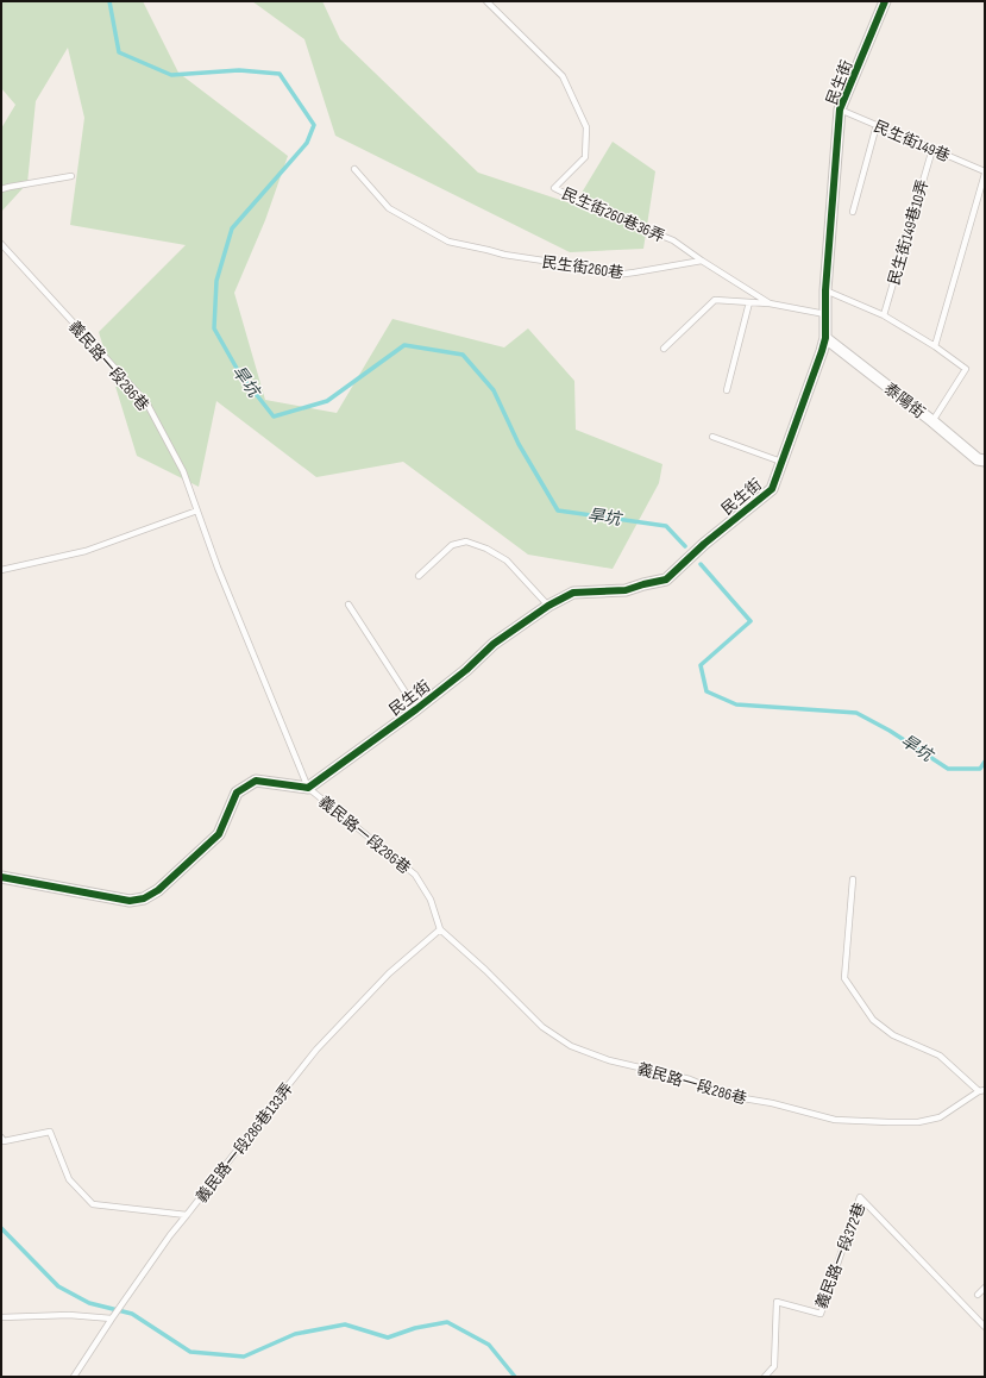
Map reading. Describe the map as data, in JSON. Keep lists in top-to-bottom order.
{
  "streets": {
    "street": ["民生街", "泰陽街"],
    "lane": [
      "民生街149巷",
      "民生街260巷36弄",
      "民生街149巷10弄",
      "民生街260巷",
      "義民路一段286巷",
      "義民路一段286巷133弄",
      "義民路一段372巷"
    ]
  },
  "crossings": [
    ["民生街", "民生街149巷"],
    ["民生街", "義民路一段286巷"],
    ["民生街", "泰陽街"],
    ["民生街149巷", "民生街149巷10弄"],
    ["民生街260巷36弄", "民生街260巷"],
    ["義民路一段286巷", "義民路一段286巷133弄"]
  ],
  "water": ["旱坑"]
}
